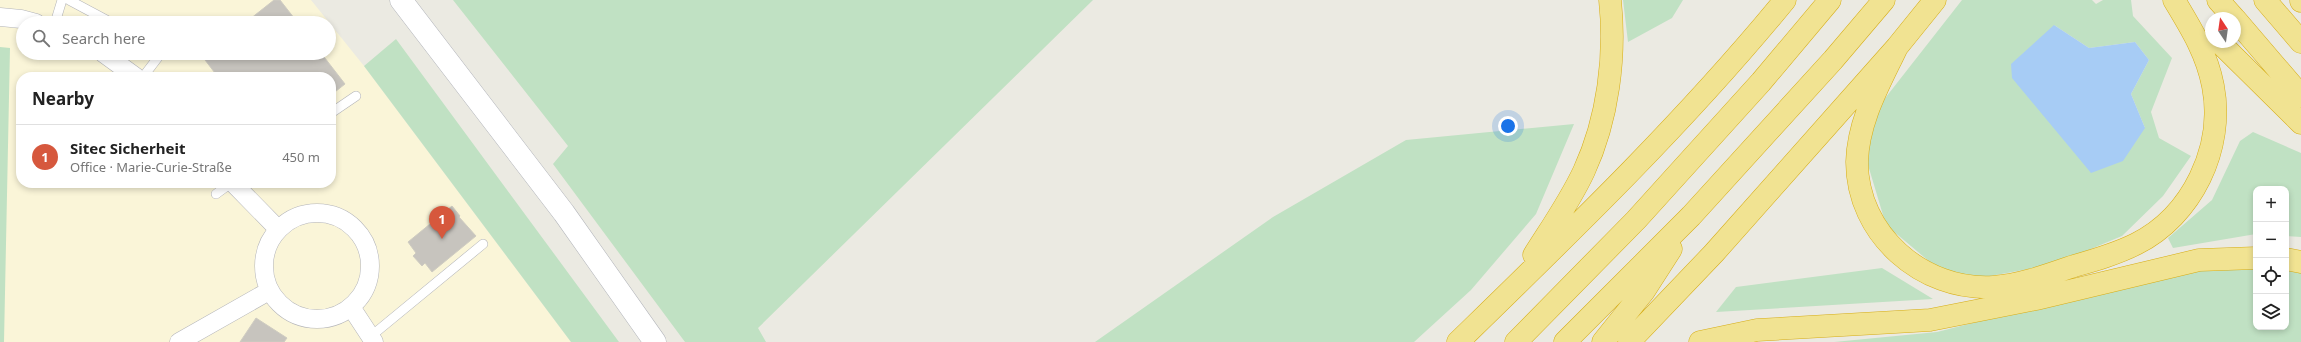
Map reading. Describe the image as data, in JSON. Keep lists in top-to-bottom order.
{
  "north": "top",
  "page": {
    "search": "Search here",
    "heading": "Nearby",
    "list": [
      {
        "mark": "1",
        "name": "Sitec Sicherheit",
        "note": "Office · Marie-Curie-Straße",
        "value": "450 m"
      }
    ],
    "map_buttons": ["+", "−"],
    "pins": "1"
  }
}
